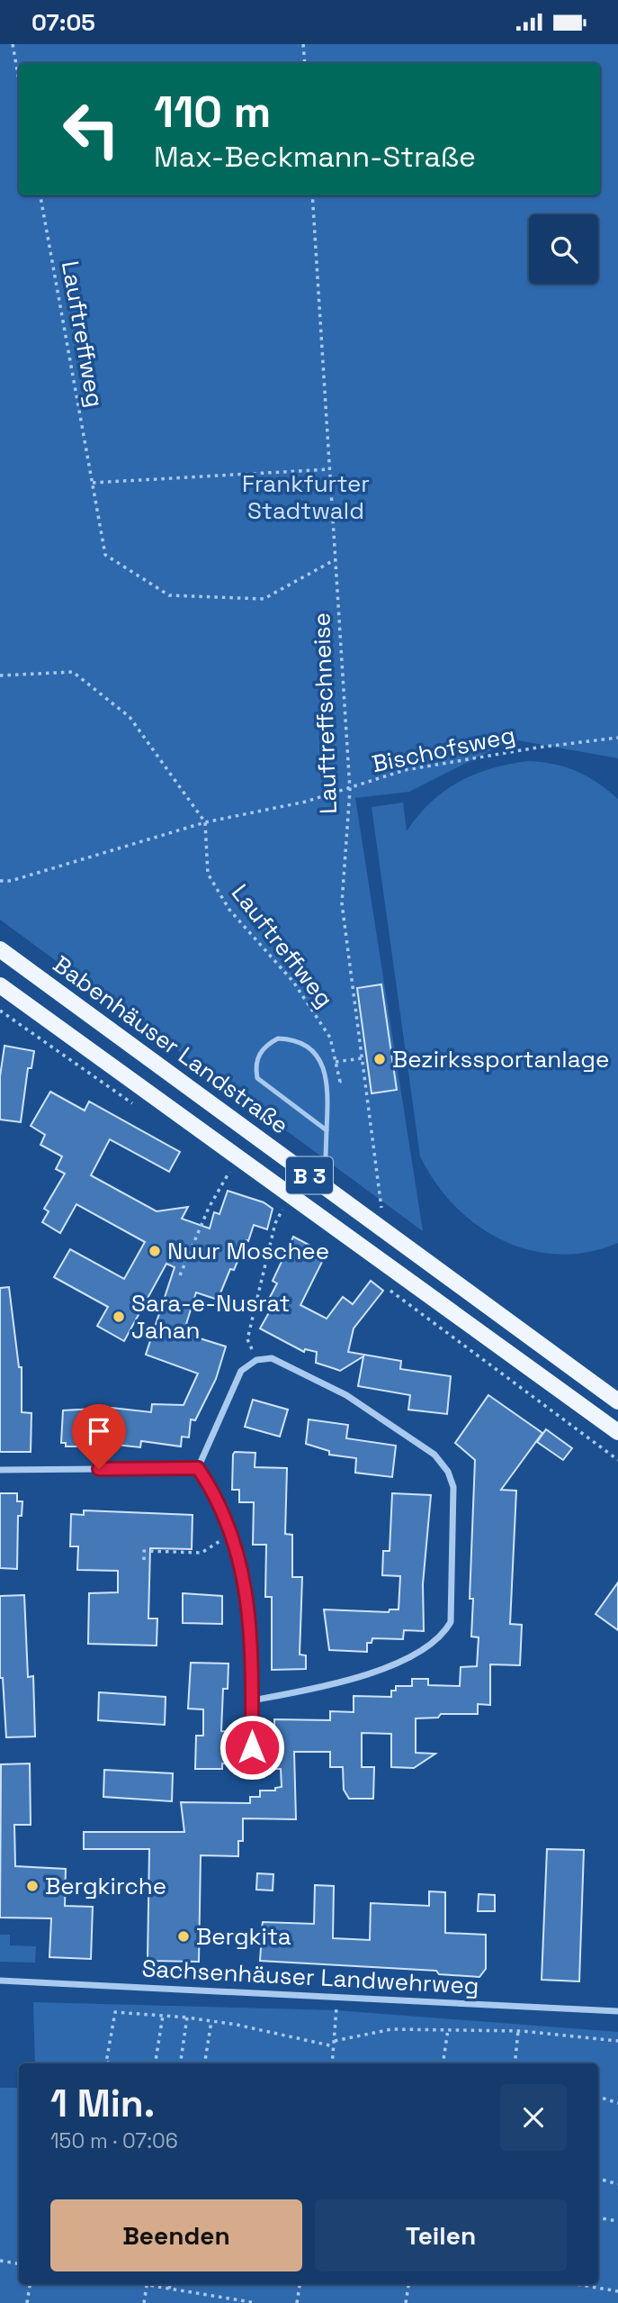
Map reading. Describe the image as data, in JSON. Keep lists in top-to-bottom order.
{
  "streets": {
    "main road": ["Babenhäuser Landstraße", "B 3"],
    "street": ["Sachsenhäuser Landwehrweg"],
    "lane": ["Lauftreffweg"],
    "path": ["Lauftreffschneise", "Bischofsweg"]
  },
  "crossings": [
    ["Lauftreffweg", "Lauftreffschneise"],
    ["Lauftreffweg", "Bischofsweg"],
    ["Lauftreffweg", "Babenhäuser Landstraße"],
    ["Lauftreffschneise", "Bischofsweg"],
    ["Lauftreffschneise", "Babenhäuser Landstraße"]
  ],
  "parks": ["Frankfurter Stadtwald"],
  "places": [
    "Bezirkssportanlage",
    "Nuur Moschee",
    "Sara-e-Nusrat Jahan",
    "Bergkirche",
    "Bergkita"
  ],
  "page": {
    "status": "07:05",
    "turn": ["110 m", "Max-Beckmann-Straße"],
    "heading": ["1 Min.", "150 m · 07:06"],
    "buttons": ["Beenden", "Teilen"]
  }
}
